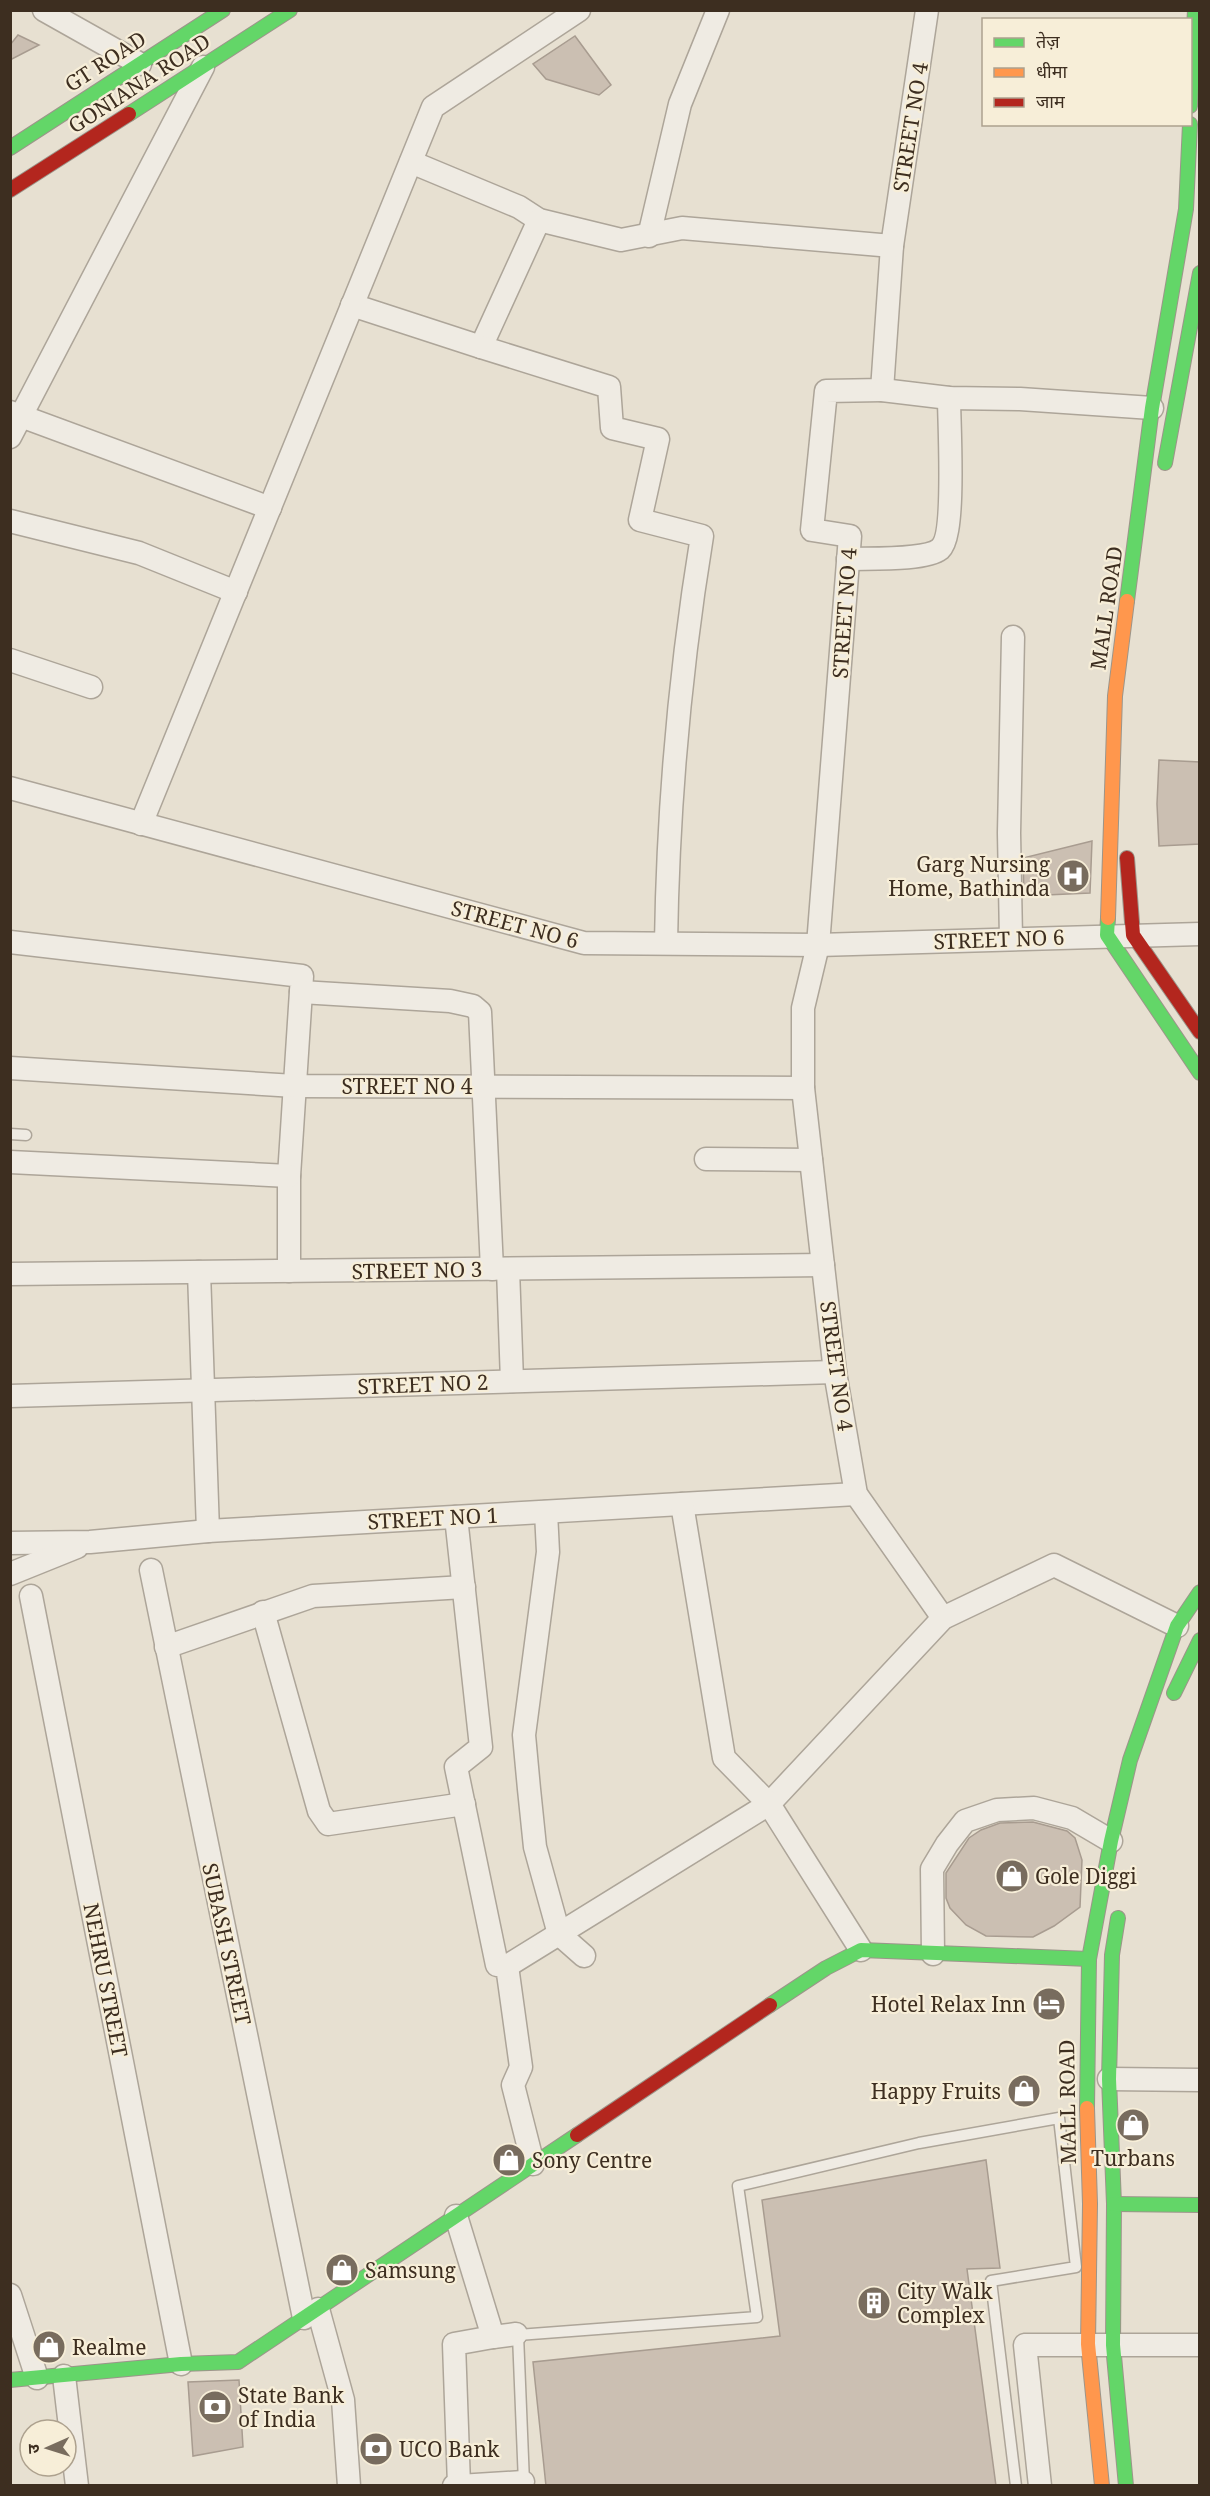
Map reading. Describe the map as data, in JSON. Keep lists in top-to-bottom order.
{
  "streets": {
    "main road": ["GT ROAD", "GONIANA ROAD", "MALL ROAD"],
    "street": [
      "STREET NO 4",
      "STREET NO 6",
      "STREET NO 3",
      "STREET NO 2",
      "STREET NO 1",
      "SUBASH STREET",
      "NEHRU STREET"
    ]
  },
  "crossings": [
    ["STREET NO 4", "STREET NO 6"],
    ["STREET NO 4", "STREET NO 3"],
    ["STREET NO 4", "STREET NO 2"],
    ["STREET NO 4", "STREET NO 1"],
    ["MALL ROAD", "STREET NO 6"]
  ],
  "places": {
    "hospital": ["Garg Nursing Home, Bathinda"],
    "shop": [
      "Gole Diggi",
      "Happy Fruits",
      "Turbans",
      "Sony Centre",
      "Samsung",
      "Realme"
    ],
    "hotel": ["Hotel Relax Inn"],
    "building": ["City Walk Complex"],
    "bank": ["State Bank of India", "UCO Bank"]
  },
  "legend": ["तेज़", "धीमा", "जाम"],
  "north": "left"
}
